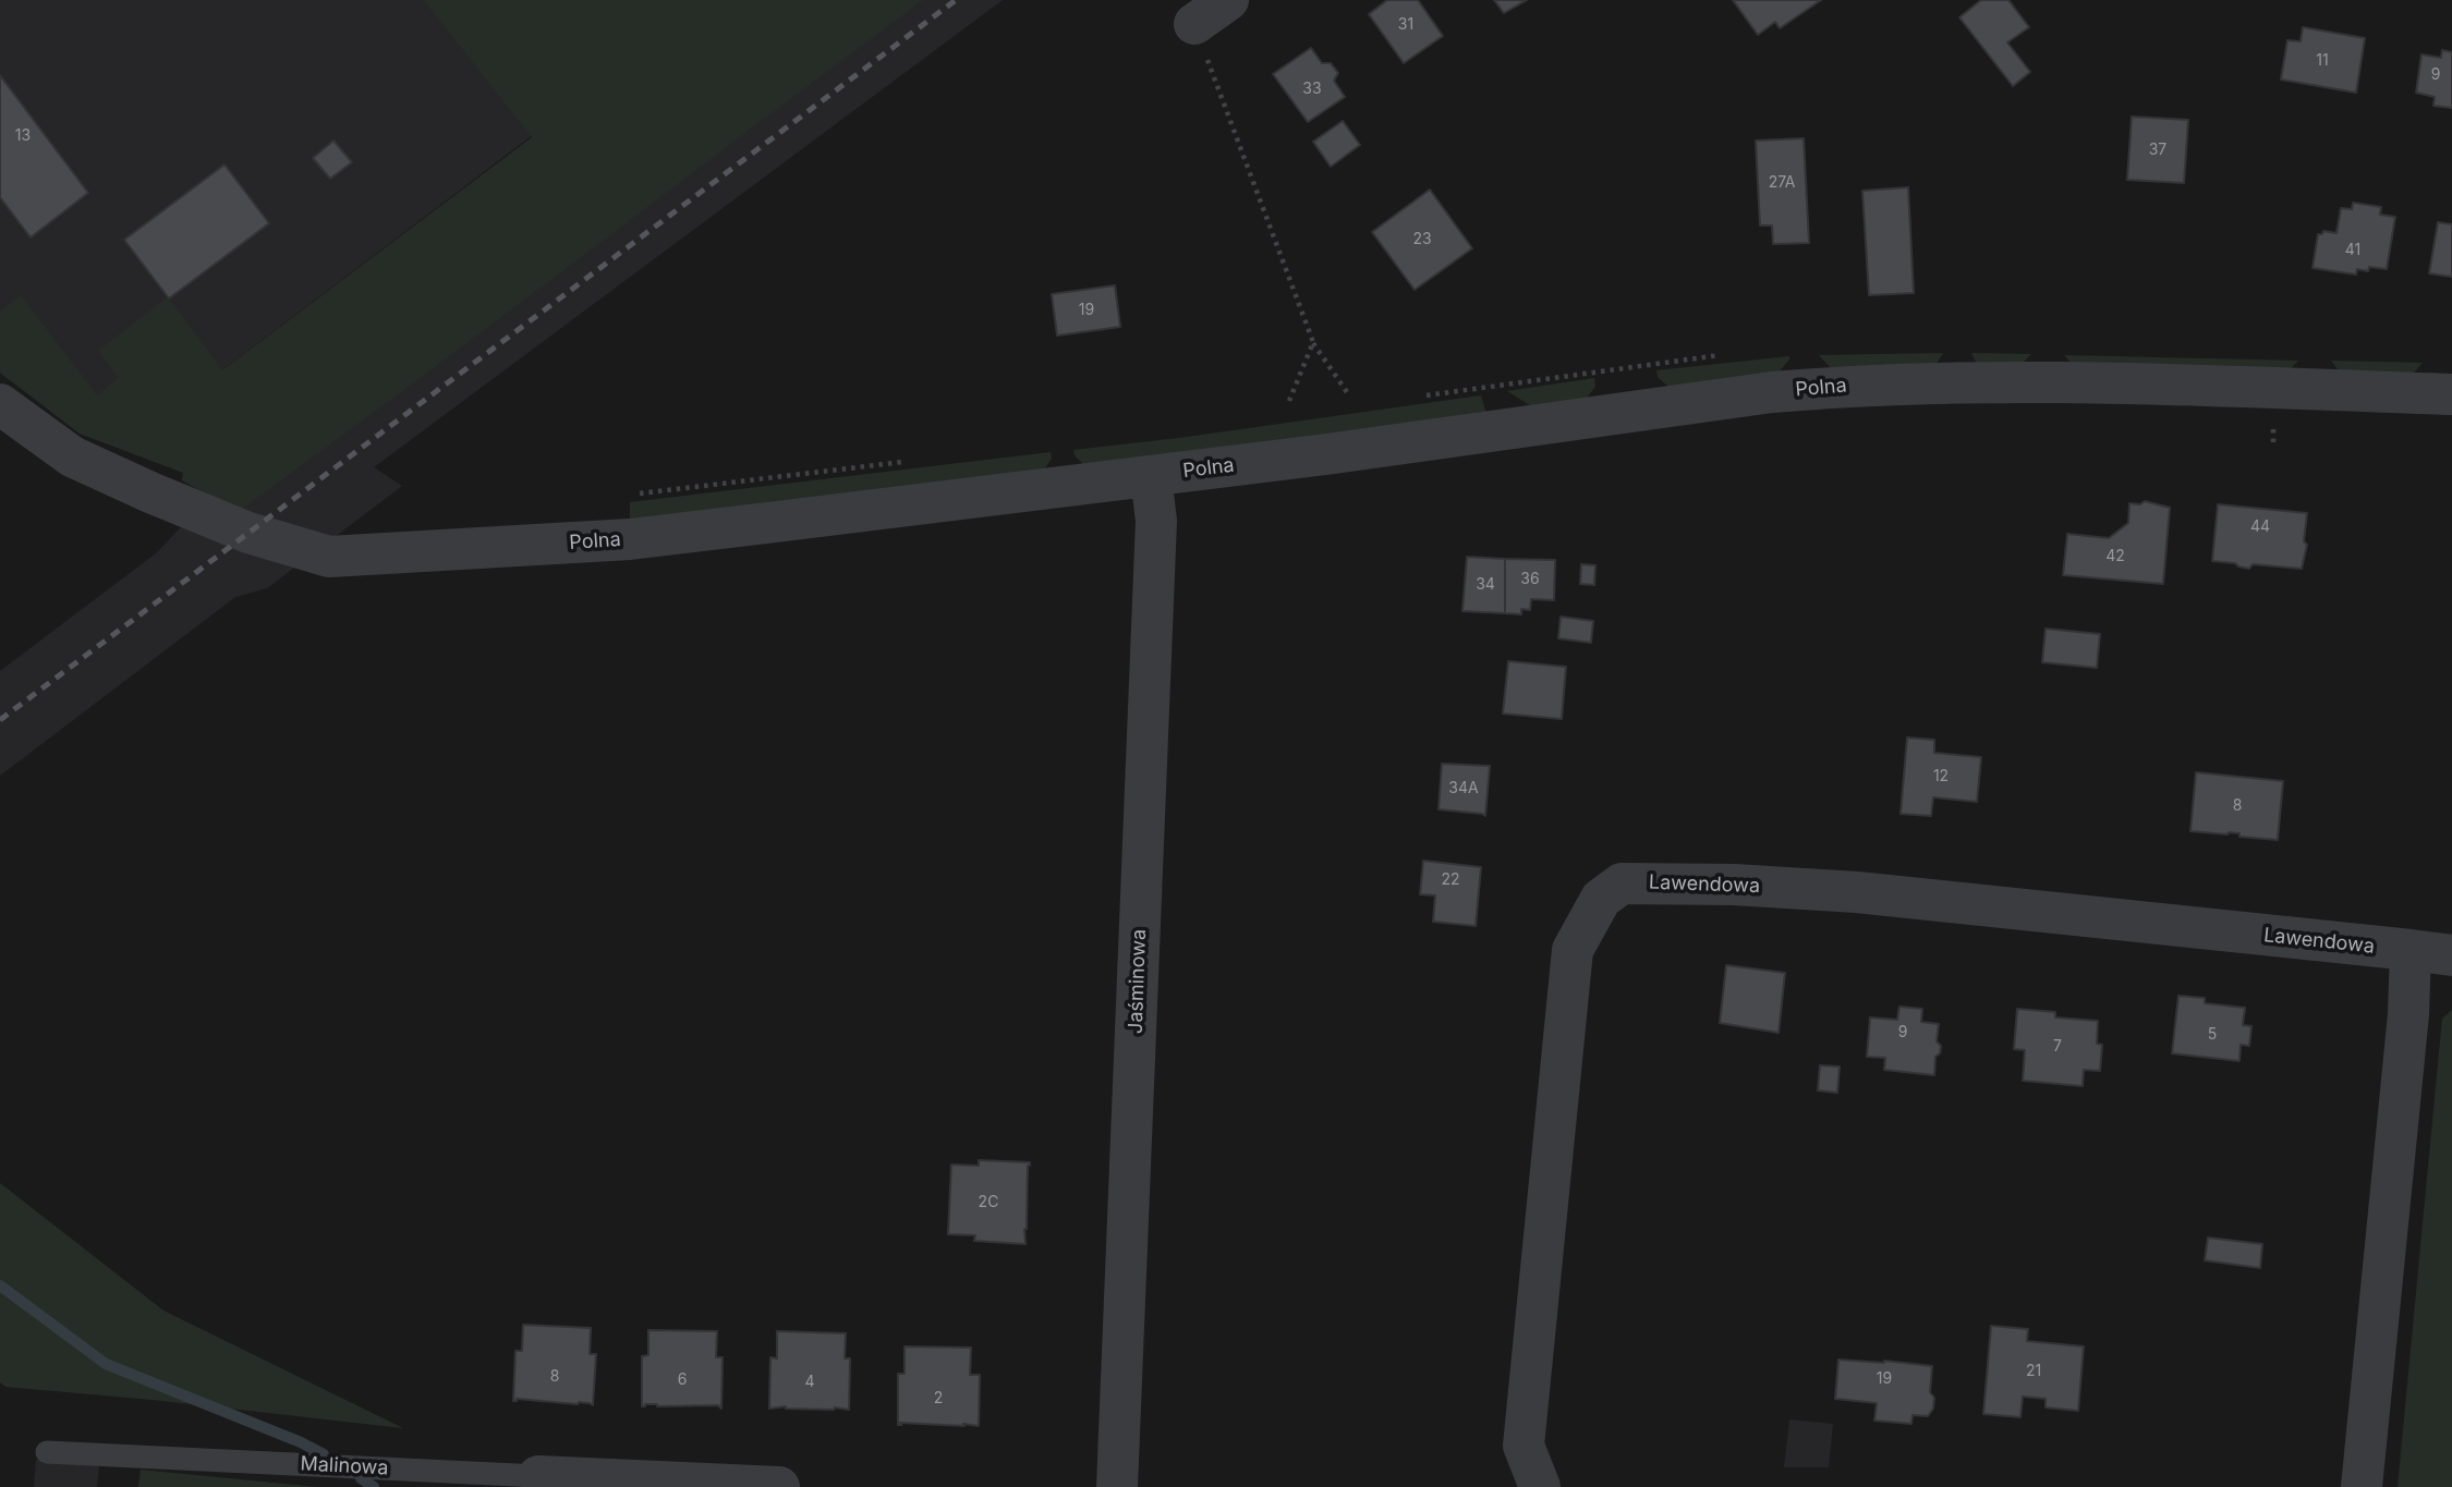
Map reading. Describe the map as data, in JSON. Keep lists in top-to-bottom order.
{
  "streets": {
    "street": [
      "Polna",
      "Lawendowa",
      "Jaśminowa",
      "Malinowa"
    ]
  },
  "crossings": [
    ["Polna", "Jaśminowa"]
  ],
  "house_numbers": [
    "31",
    "11",
    "9",
    "33",
    "13",
    "37",
    "27A",
    "23",
    "41",
    "19",
    "44",
    "42",
    "36",
    "34",
    "12",
    "34A",
    "8",
    "22",
    "9",
    "5",
    "7",
    "2C",
    "21",
    "8",
    "19",
    "6",
    "4",
    "2"
  ]
}
